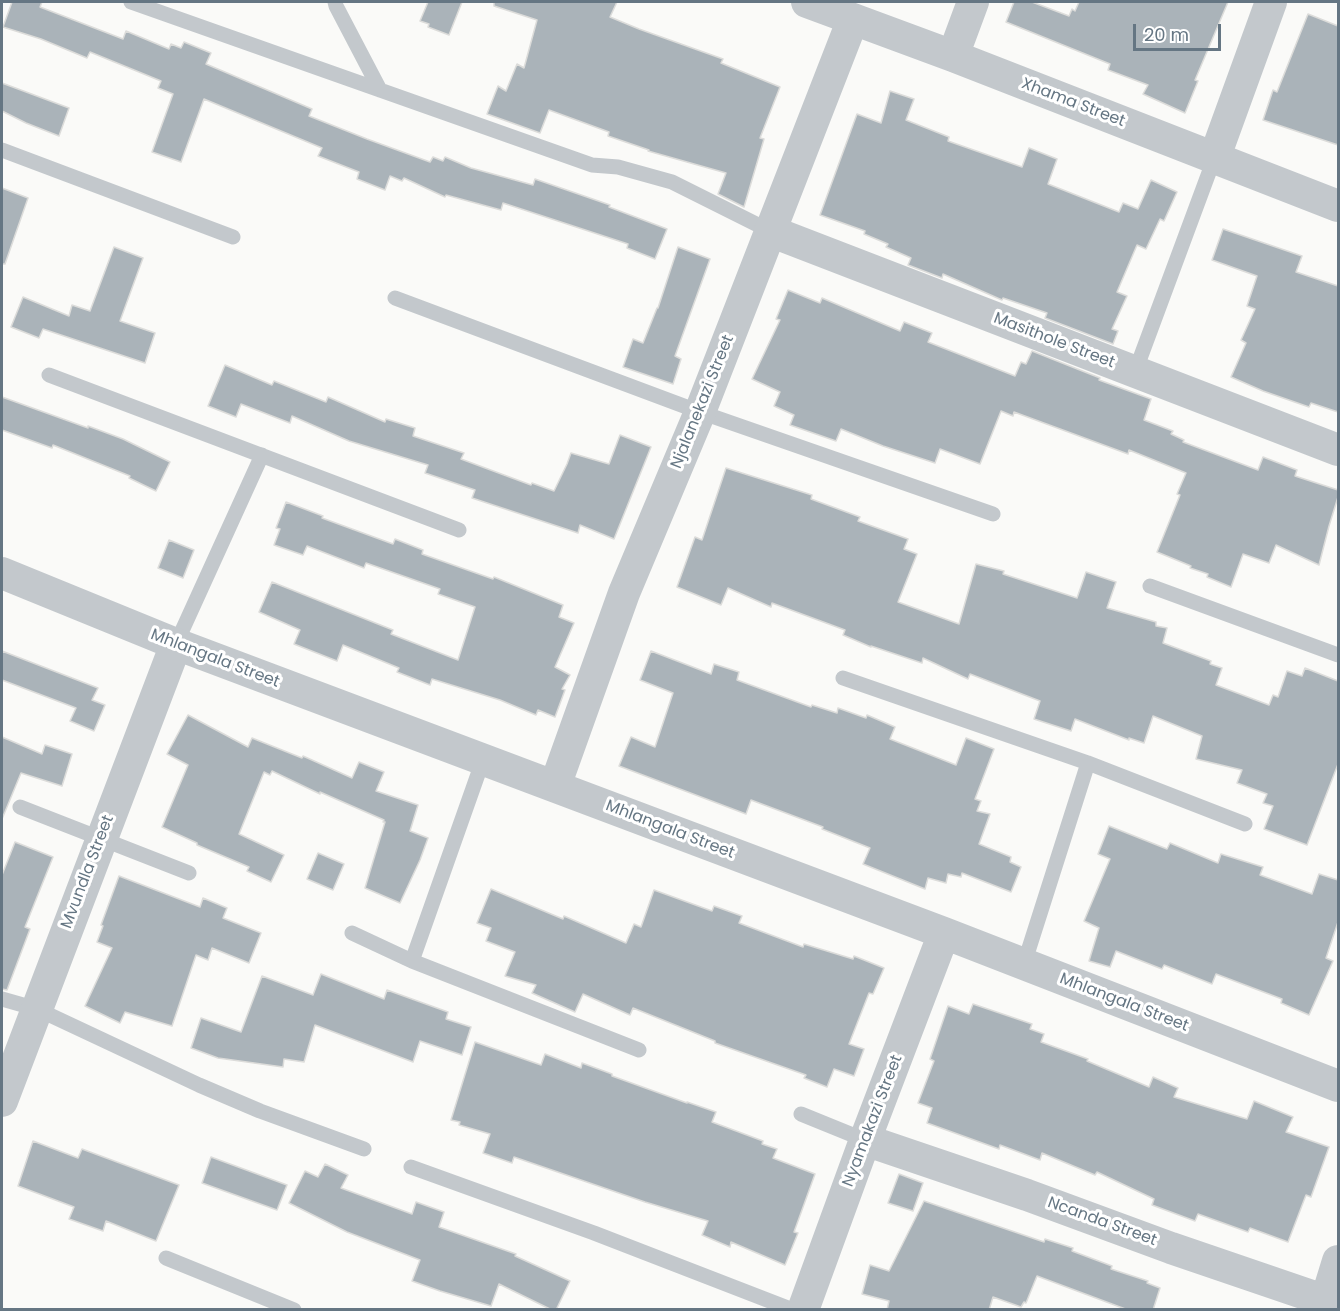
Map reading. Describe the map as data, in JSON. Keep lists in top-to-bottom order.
{
  "streets": {
    "street": [
      "Xhama Street",
      "Masithole Street",
      "Njalanekazi Street",
      "Mhlangala Street",
      "Mvundla Street",
      "Nyamakazi Street",
      "Ncanda Street"
    ]
  },
  "crossings": [
    ["Xhama Street", "Njalanekazi Street"],
    ["Masithole Street", "Njalanekazi Street"],
    ["Njalanekazi Street", "Mhlangala Street"],
    ["Mhlangala Street", "Mvundla Street"],
    ["Mhlangala Street", "Nyamakazi Street"],
    ["Nyamakazi Street", "Ncanda Street"]
  ],
  "scale_bar": "20 m"
}
